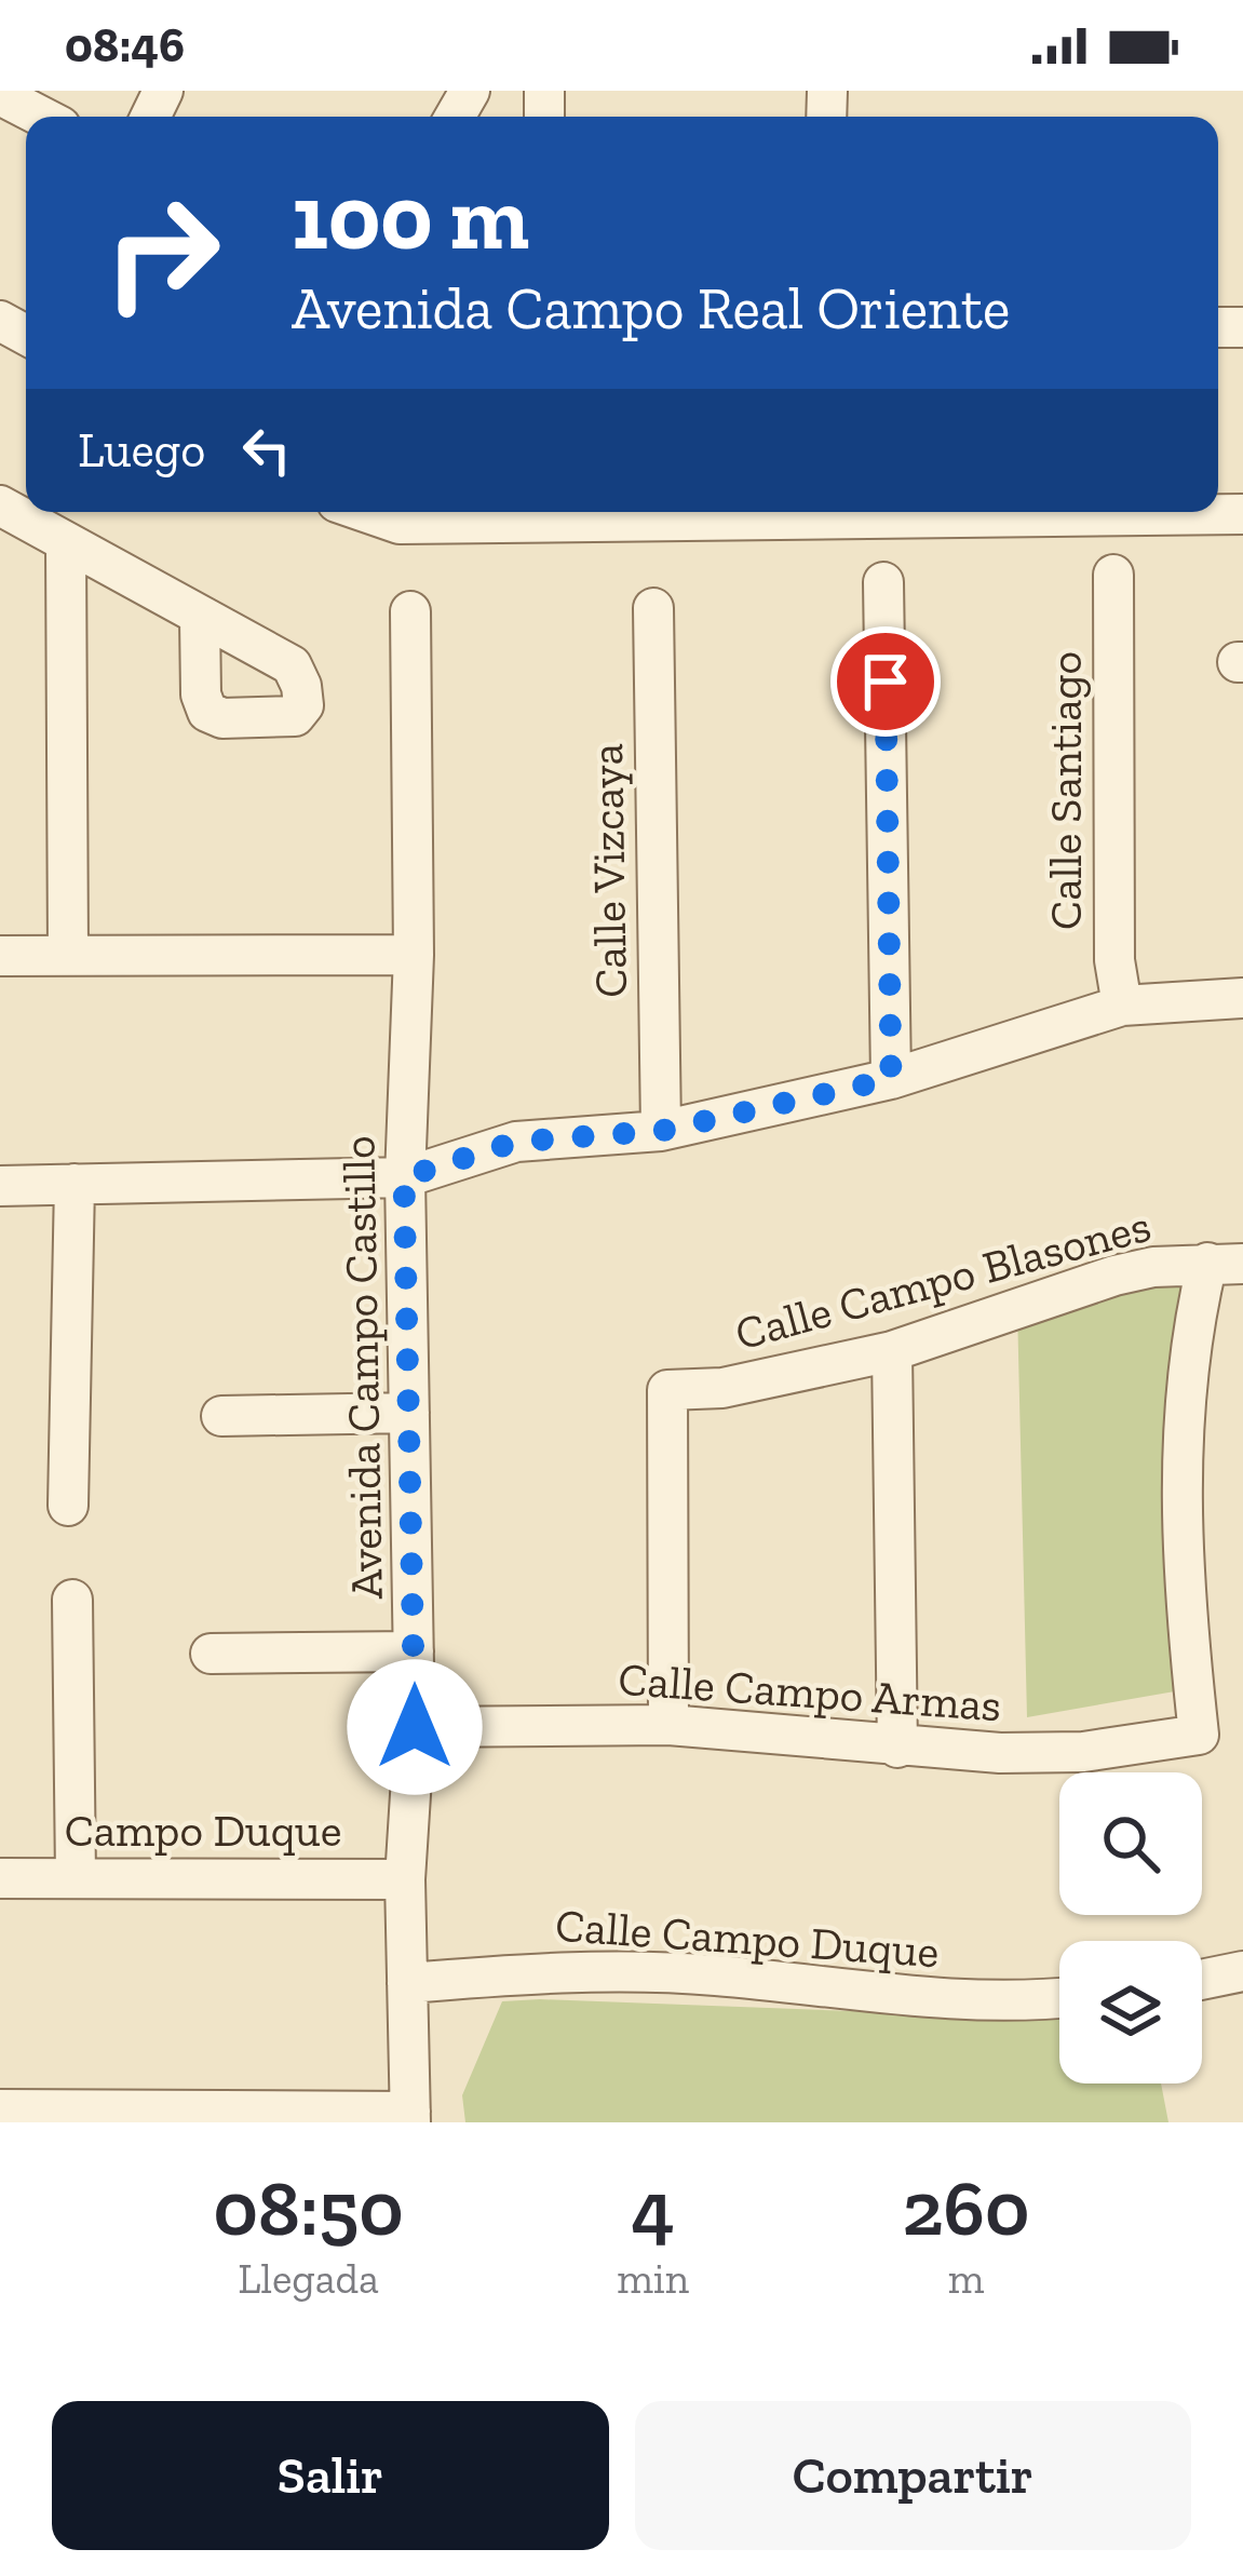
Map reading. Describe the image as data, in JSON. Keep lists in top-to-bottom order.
{
  "streets": {
    "street": [
      "Calle Santiago",
      "Calle Vizcaya",
      "Calle Campo Blasones",
      "Avenida Campo Castillo",
      "Calle Campo Armas",
      "Campo Duque",
      "Calle Campo Duque"
    ]
  },
  "crossings": [
    ["Calle Campo Blasones", "Calle Campo Armas"],
    ["Avenida Campo Castillo", "Calle Campo Armas"],
    ["Avenida Campo Castillo", "Campo Duque"],
    ["Avenida Campo Castillo", "Calle Campo Duque"]
  ],
  "page": {
    "status": "08:46",
    "turn": ["100 m", "Avenida Campo Real Oriente"],
    "then": "Luego",
    "eta": [
      "08:50",
      "Llegada",
      "4",
      "min",
      "260",
      "m"
    ],
    "buttons": ["Salir", "Compartir"]
  }
}
